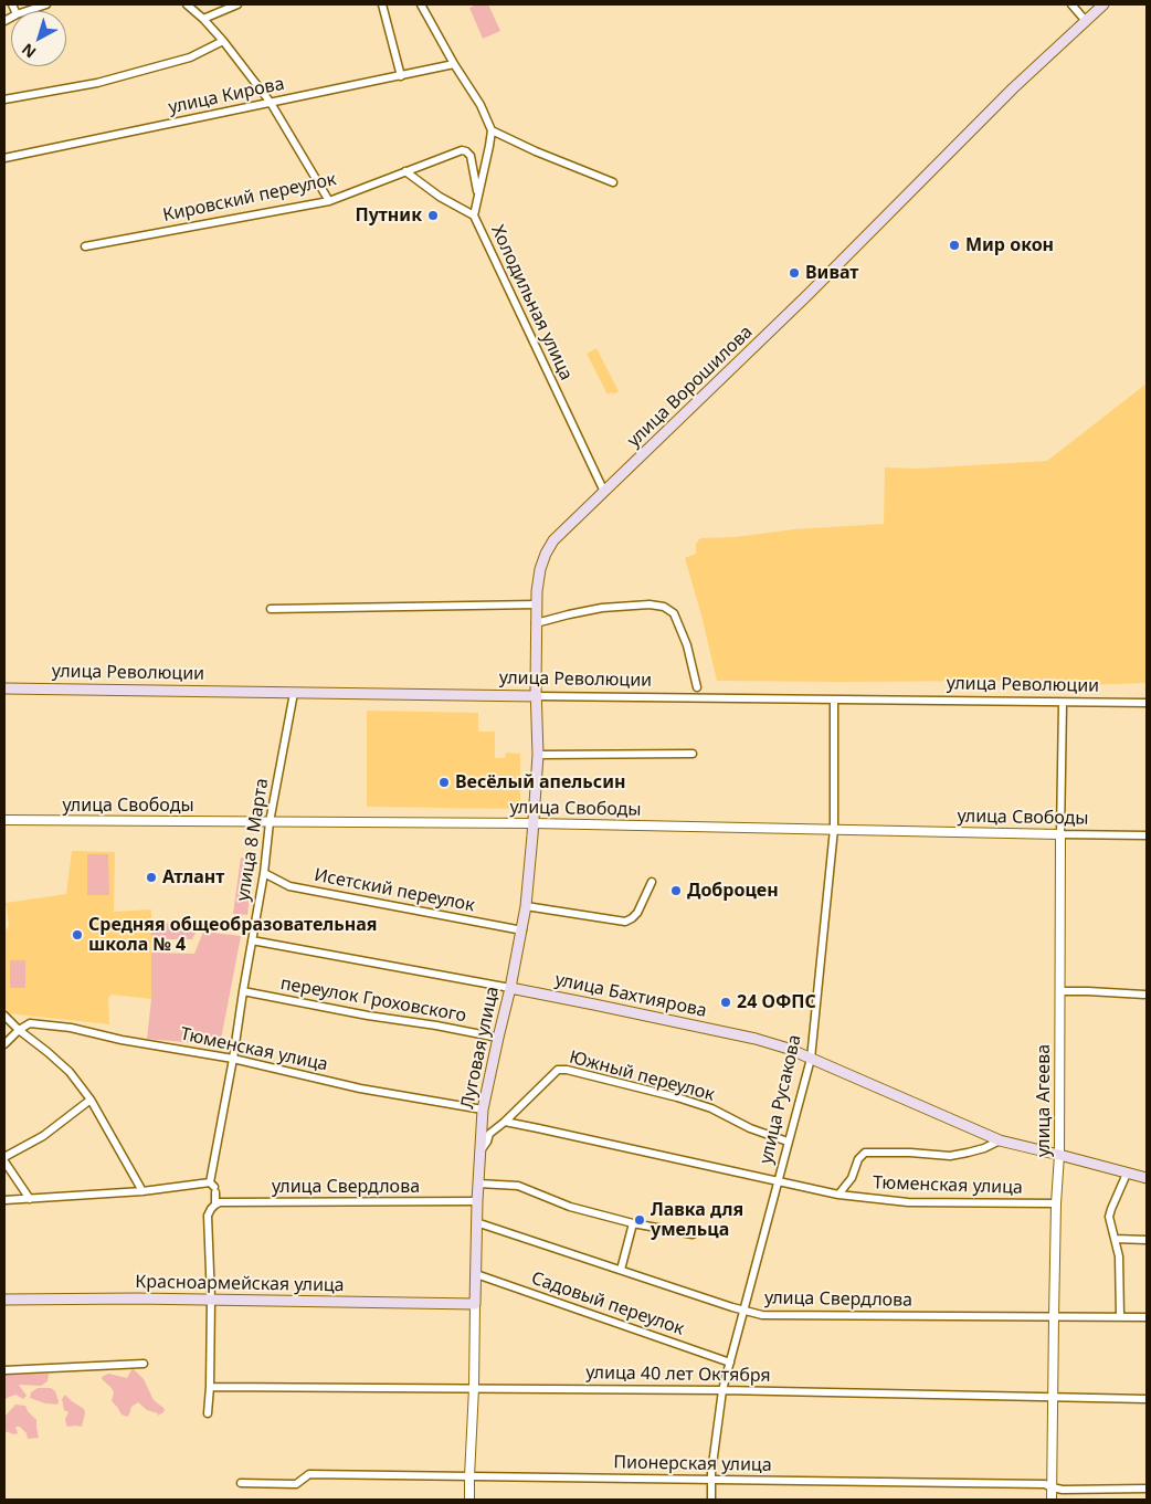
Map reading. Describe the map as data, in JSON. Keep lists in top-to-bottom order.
{
  "streets": {
    "main road": [
      "улица Ворошилова",
      "улица Революции",
      "улица Бахтиярова",
      "Луговая улица",
      "Красноармейская улица"
    ],
    "street": [
      "улица Кирова",
      "Кировский переулок",
      "Холодильная улица",
      "улица Свободы",
      "улица 8 Марта",
      "Исетский переулок",
      "переулок Гроховского",
      "Тюменская улица",
      "Южный переулок",
      "улица Русакова",
      "улица Агеева",
      "улица Свердлова",
      "Садовый переулок",
      "улица 40 лет Октября",
      "Пионерская улица"
    ]
  },
  "crossings": [
    ["Кировский переулок", "Холодильная улица"],
    ["Холодильная улица", "улица Ворошилова"],
    ["улица Ворошилова", "Луговая улица"],
    ["улица Революции", "улица 8 Марта"],
    ["улица Революции", "Луговая улица"],
    ["улица Революции", "улица Русакова"],
    ["улица Революции", "улица Агеева"],
    ["улица Свободы", "улица 8 Марта"],
    ["улица Свободы", "Луговая улица"],
    ["улица Свободы", "улица Русакова"],
    ["улица Свободы", "улица Агеева"],
    ["улица 8 Марта", "Исетский переулок"],
    ["улица 8 Марта", "улица Бахтиярова"],
    ["улица 8 Марта", "переулок Гроховского"],
    ["улица 8 Марта", "Тюменская улица"],
    ["улица 8 Марта", "улица Свердлова"],
    ["улица 8 Марта", "Красноармейская улица"],
    ["улица 8 Марта", "улица 40 лет Октября"],
    ["Исетский переулок", "Луговая улица"],
    ["улица Бахтиярова", "Луговая улица"],
    ["улица Бахтиярова", "Тюменская улица"],
    ["улица Бахтиярова", "улица Русакова"],
    ["улица Бахтиярова", "улица Агеева"],
    ["переулок Гроховского", "Луговая улица"],
    ["Луговая улица", "Тюменская улица"],
    ["Луговая улица", "улица Свердлова"],
    ["Луговая улица", "Красноармейская улица"],
    ["Луговая улица", "Садовый переулок"],
    ["Луговая улица", "улица 40 лет Октября"],
    ["Луговая улица", "Пионерская улица"],
    ["Тюменская улица", "Южный переулок"],
    ["Тюменская улица", "улица Русакова"],
    ["Тюменская улица", "улица Агеева"],
    ["Южный переулок", "улица Русакова"],
    ["улица Русакова", "улица Свердлова"],
    ["улица Русакова", "Садовый переулок"],
    ["улица Русакова", "улица 40 лет Октября"],
    ["улица Русакова", "Пионерская улица"],
    ["улица Агеева", "улица Свердлова"],
    ["улица Агеева", "улица 40 лет Октября"],
    ["улица Агеева", "Пионерская улица"]
  ],
  "places": [
    "Путник",
    "Мир окон",
    "Виват",
    "Весёлый апельсин",
    "Атлант",
    "Доброцен",
    "Средняя общеобразовательная школа № 4",
    "24 ОФПС",
    "Лавка для умельца"
  ],
  "north": "bottom left"
}
